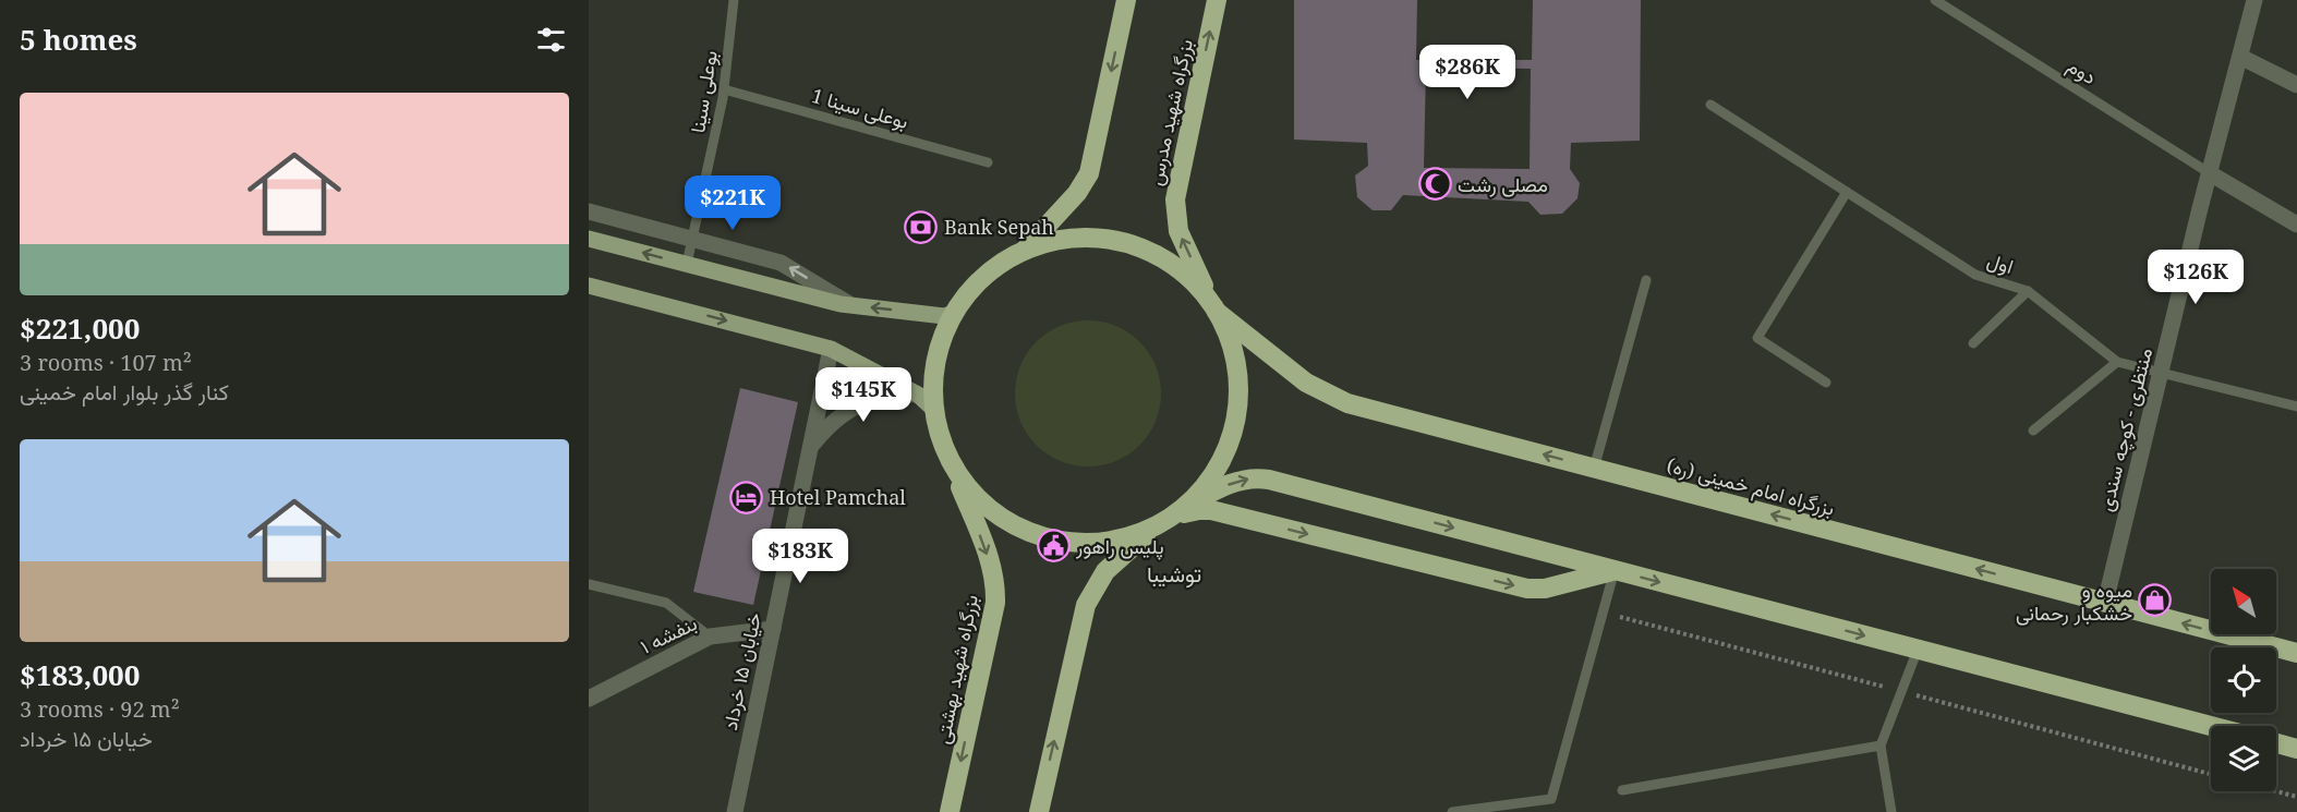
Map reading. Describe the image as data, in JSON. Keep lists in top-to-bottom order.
{
  "streets": {
    "highway": ["بزرگراه شهید مدرس", "بزرگراه امام خمینی (ره)", "بزرگراه شهید بهشتی"],
    "street": ["منتظری - کوچه سندی", "بنفشه ۱", "خیابان ۱۵ خرداد"],
    "lane": [
      "دوم",
      "بوعلی سینا",
      "بوعلی سینا 1",
      "اول"
    ]
  },
  "crossings": [
    ["دوم", "منتظری - کوچه سندی"],
    ["بوعلی سینا", "بوعلی سینا 1"],
    ["بزرگراه شهید مدرس", "بزرگراه امام خمینی (ره)"],
    ["اول", "منتظری - کوچه سندی"],
    ["منتظری - کوچه سندی", "بزرگراه امام خمینی (ره)"],
    ["بنفشه ۱", "خیابان ۱۵ خرداد"]
  ],
  "one_way": ["بزرگراه شهید مدرس", "بزرگراه شهید بهشتی"],
  "districts": ["توشیبا"],
  "places": {
    "mosque": ["مصلی رشت"],
    "bank": ["Bank Sepah"],
    "hotel": ["Hotel Pamchal"],
    "public building": ["پلیس راهور"],
    "shop": ["میوه و خشکبار رحمانی"]
  },
  "north": "top left",
  "page": {
    "heading": "5 homes",
    "price": [
      "$286K",
      "$221K",
      "$126K",
      "$145K",
      "$183K"
    ],
    "list": [
      {
        "name": "$221,000",
        "note": "3 rooms · 107 m² · کنار گذر بلوار امام خمینی"
      },
      {
        "name": "$183,000",
        "note": "3 rooms · 92 m² · خیابان ۱۵ خرداد"
      }
    ]
  }
}
